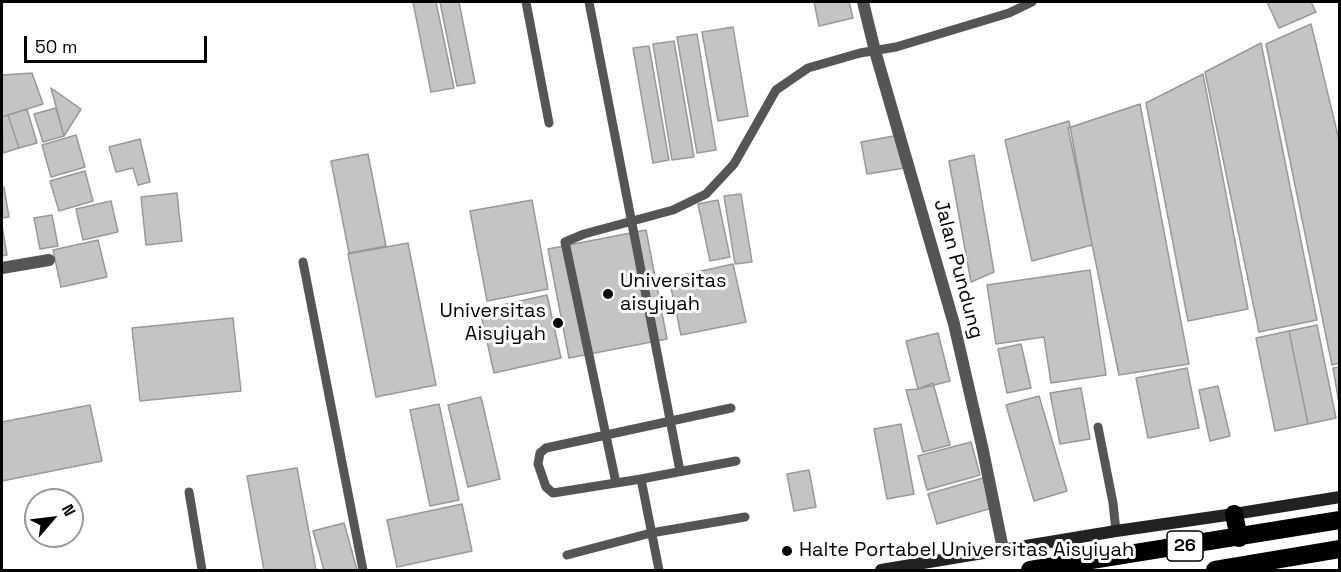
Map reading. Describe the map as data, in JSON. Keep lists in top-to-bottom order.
{
  "streets": {
    "highway": ["26"],
    "street": ["Jalan Pundung"]
  },
  "places": ["Universitas aisyiyah", "Universitas Aisyiyah", "Halte Portabel Universitas Aisyiyah"],
  "scale_bar": "50 m",
  "north": "top right"
}
